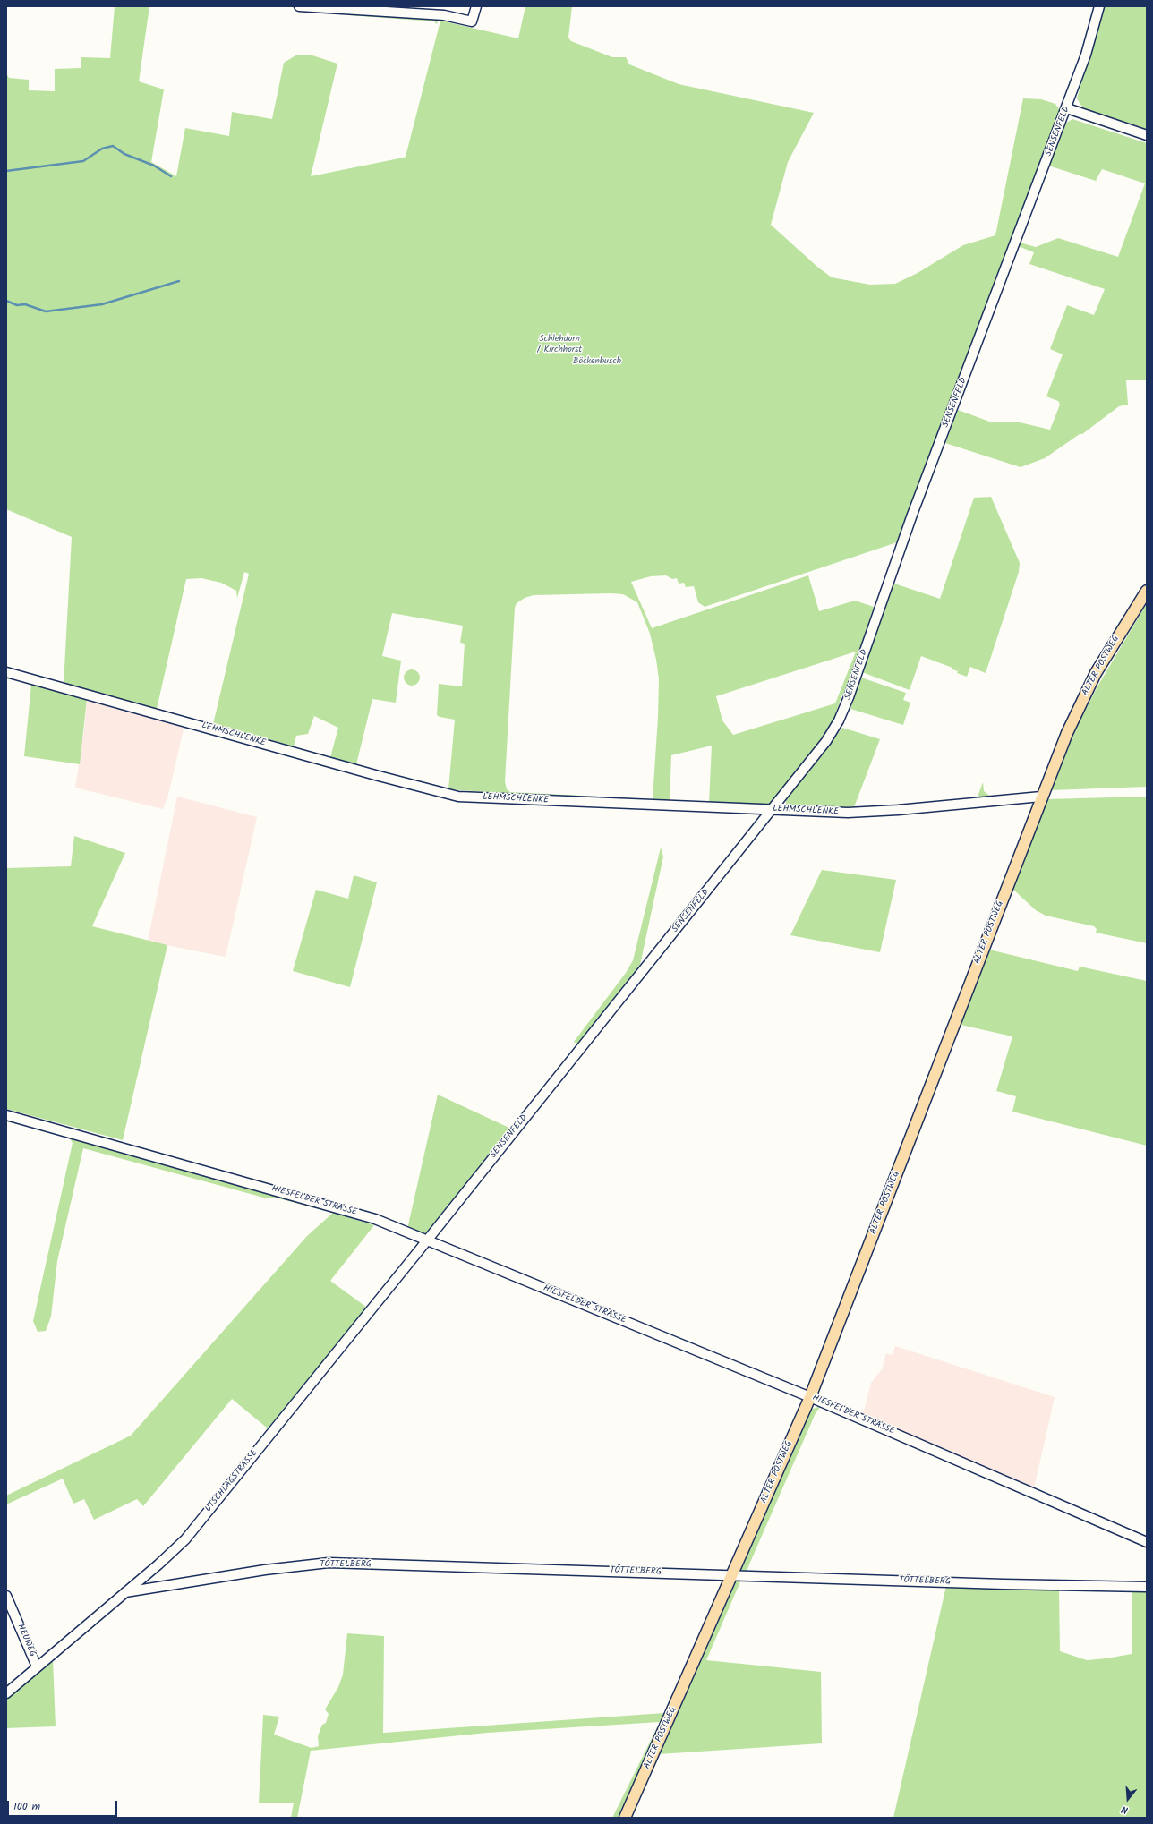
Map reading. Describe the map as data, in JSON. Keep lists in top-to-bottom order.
{
  "streets": {
    "main road": ["ALTER POSTWEG"],
    "street": [
      "SENSENFELD",
      "LEHMSCHLENKE",
      "HIESFELDER STRASSE",
      "UTSCHLAGSTRASSE",
      "TÖTTELBERG",
      "HEUWEG"
    ]
  },
  "crossings": [
    ["SENSENFELD", "LEHMSCHLENKE"],
    ["SENSENFELD", "HIESFELDER STRASSE"],
    ["SENSENFELD", "UTSCHLAGSTRASSE"],
    ["ALTER POSTWEG", "LEHMSCHLENKE"],
    ["ALTER POSTWEG", "HIESFELDER STRASSE"],
    ["ALTER POSTWEG", "TÖTTELBERG"],
    ["HIESFELDER STRASSE", "UTSCHLAGSTRASSE"],
    ["UTSCHLAGSTRASSE", "TÖTTELBERG"],
    ["UTSCHLAGSTRASSE", "HEUWEG"]
  ],
  "parks": ["Schlehdorn / Kirchhorst", "Böckenbusch"],
  "scale_bar": "100 m",
  "north": "bottom"
}
